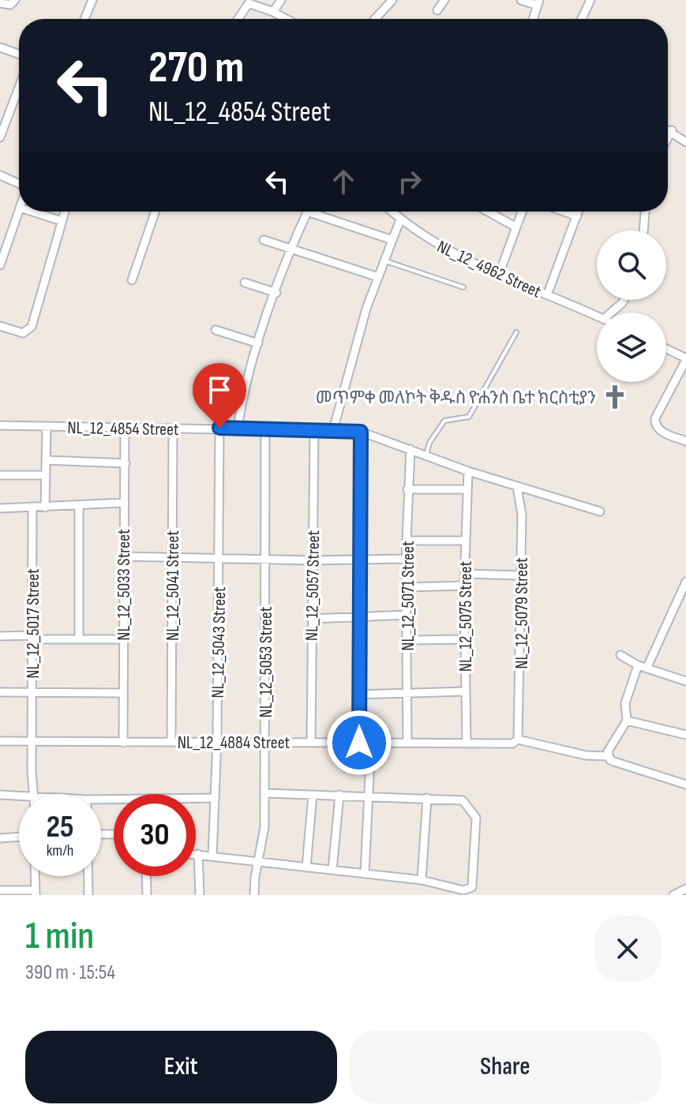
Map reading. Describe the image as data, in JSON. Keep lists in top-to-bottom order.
{
  "streets": {
    "street": [
      "NL_12_4962 Street",
      "NL_12_4854 Street",
      "NL_12_5033 Street",
      "NL_12_5041 Street",
      "NL_12_5057 Street",
      "NL_12_5071 Street",
      "NL_12_5079 Street",
      "NL_12_5075 Street",
      "NL_12_5017 Street",
      "NL_12_5043 Street",
      "NL_12_5053 Street",
      "NL_12_4884 Street"
    ]
  },
  "crossings": [
    ["NL_12_4854 Street", "NL_12_5033 Street"],
    ["NL_12_4854 Street", "NL_12_5041 Street"],
    ["NL_12_4854 Street", "NL_12_5057 Street"],
    ["NL_12_4854 Street", "NL_12_5071 Street"],
    ["NL_12_4854 Street", "NL_12_5079 Street"],
    ["NL_12_4854 Street", "NL_12_5075 Street"],
    ["NL_12_4854 Street", "NL_12_5043 Street"],
    ["NL_12_4854 Street", "NL_12_5053 Street"],
    ["NL_12_5033 Street", "NL_12_4884 Street"],
    ["NL_12_5041 Street", "NL_12_4884 Street"],
    ["NL_12_5057 Street", "NL_12_4884 Street"],
    ["NL_12_5071 Street", "NL_12_4884 Street"],
    ["NL_12_5079 Street", "NL_12_4884 Street"],
    ["NL_12_5075 Street", "NL_12_4884 Street"],
    ["NL_12_5017 Street", "NL_12_4884 Street"],
    ["NL_12_5043 Street", "NL_12_4884 Street"],
    ["NL_12_5053 Street", "NL_12_4884 Street"]
  ],
  "places": {
    "church": ["መጥምቀ መለኮት ቅዱስ ዮሐንስ ቤተ ክርስቲያን"]
  },
  "page": {
    "turn": ["270 m", "NL_12_4854 Street"],
    "speed": "25 km/h",
    "limit": "30",
    "heading": ["1 min", "390 m · 15:54"],
    "buttons": ["Exit", "Share"]
  }
}
